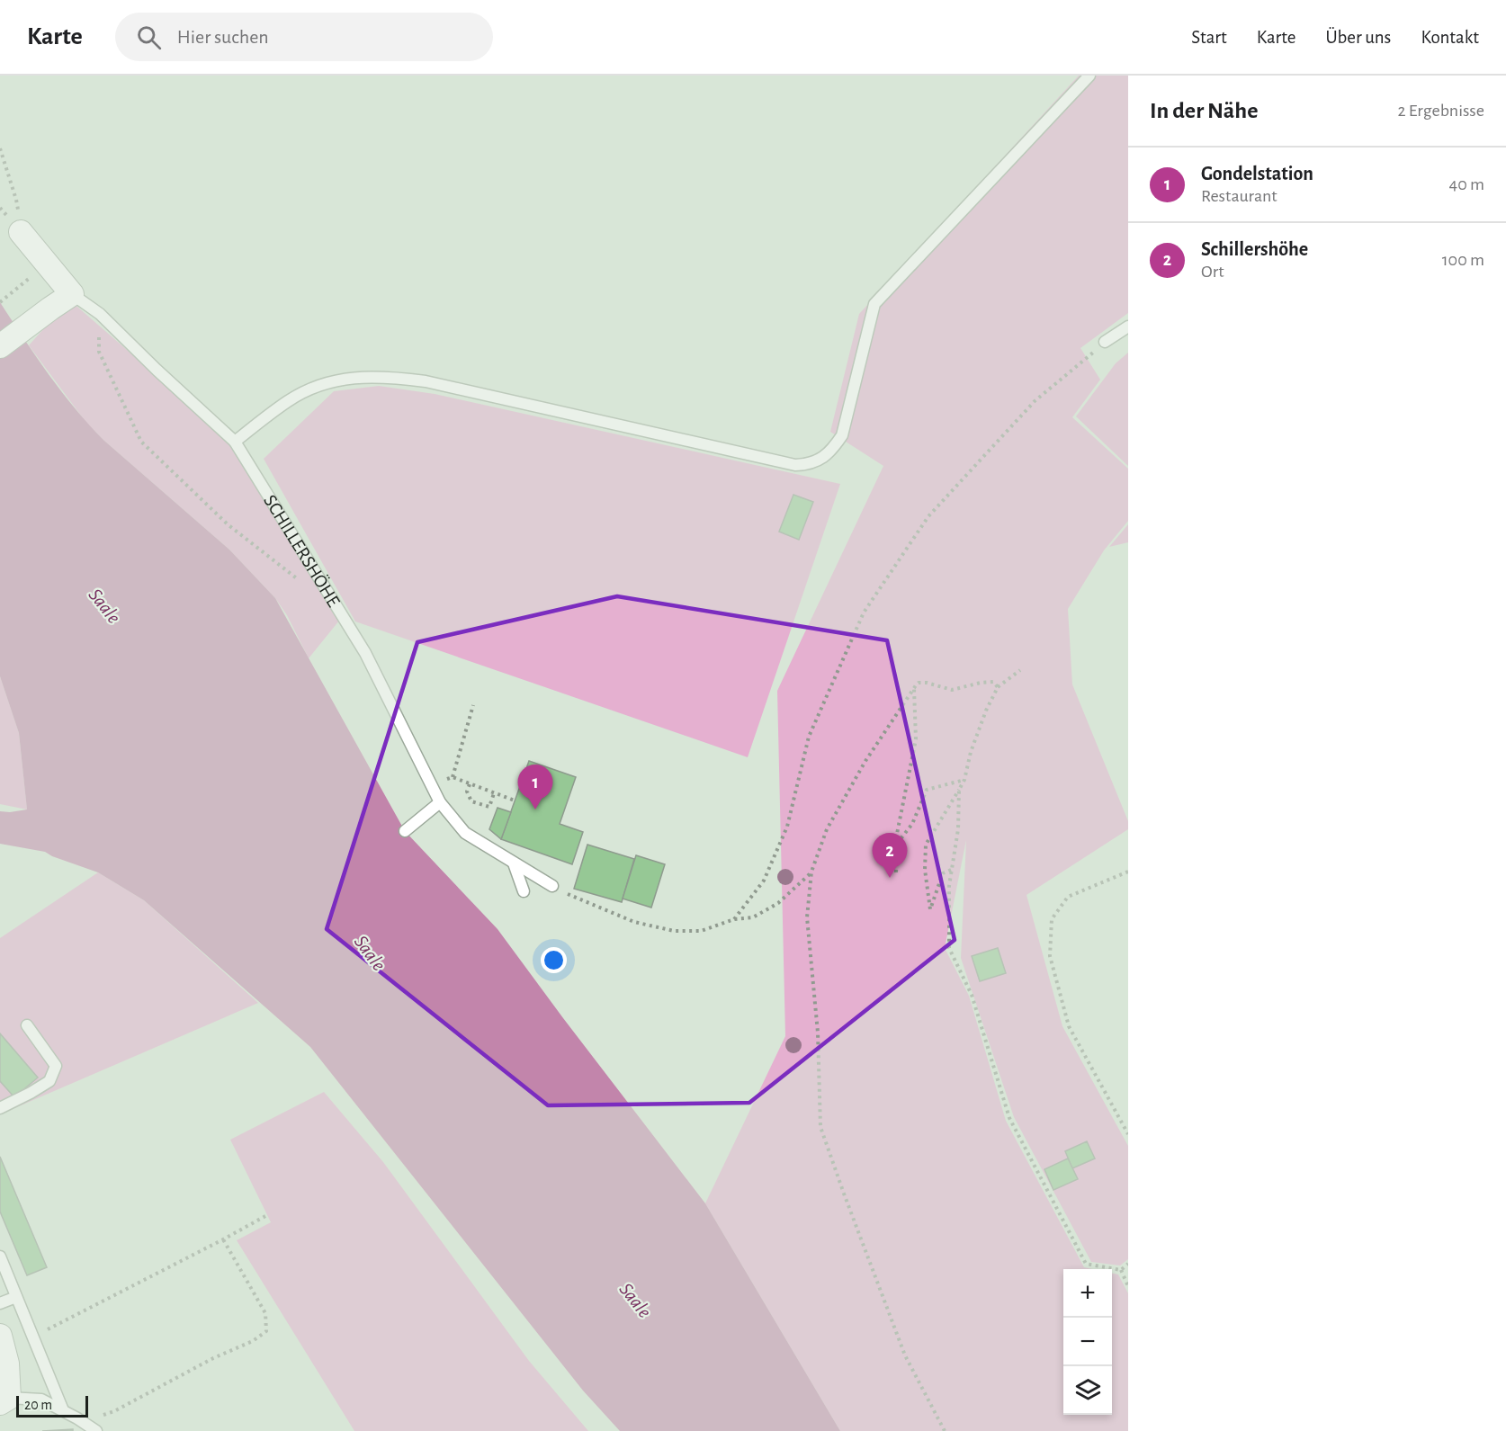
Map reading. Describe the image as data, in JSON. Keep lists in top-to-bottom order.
{
  "streets": {
    "street": ["SCHILLERSHÖHE"]
  },
  "water": ["Saale"],
  "scale_bar": "20 m",
  "page": {
    "header": "Karte",
    "search": "Hier suchen",
    "nav": [
      "Start",
      "Karte",
      "Über uns",
      "Kontakt"
    ],
    "heading": ["In der Nähe", "2 Ergebnisse"],
    "list": [
      {
        "mark": "1",
        "name": "Gondelstation",
        "note": "Restaurant",
        "value": "40 m"
      },
      {
        "mark": "2",
        "name": "Schillershöhe",
        "note": "Ort",
        "value": "100 m"
      }
    ],
    "pins": ["1", "2"],
    "map_buttons": ["+", "−"],
    "scale": "20 m"
  }
}
